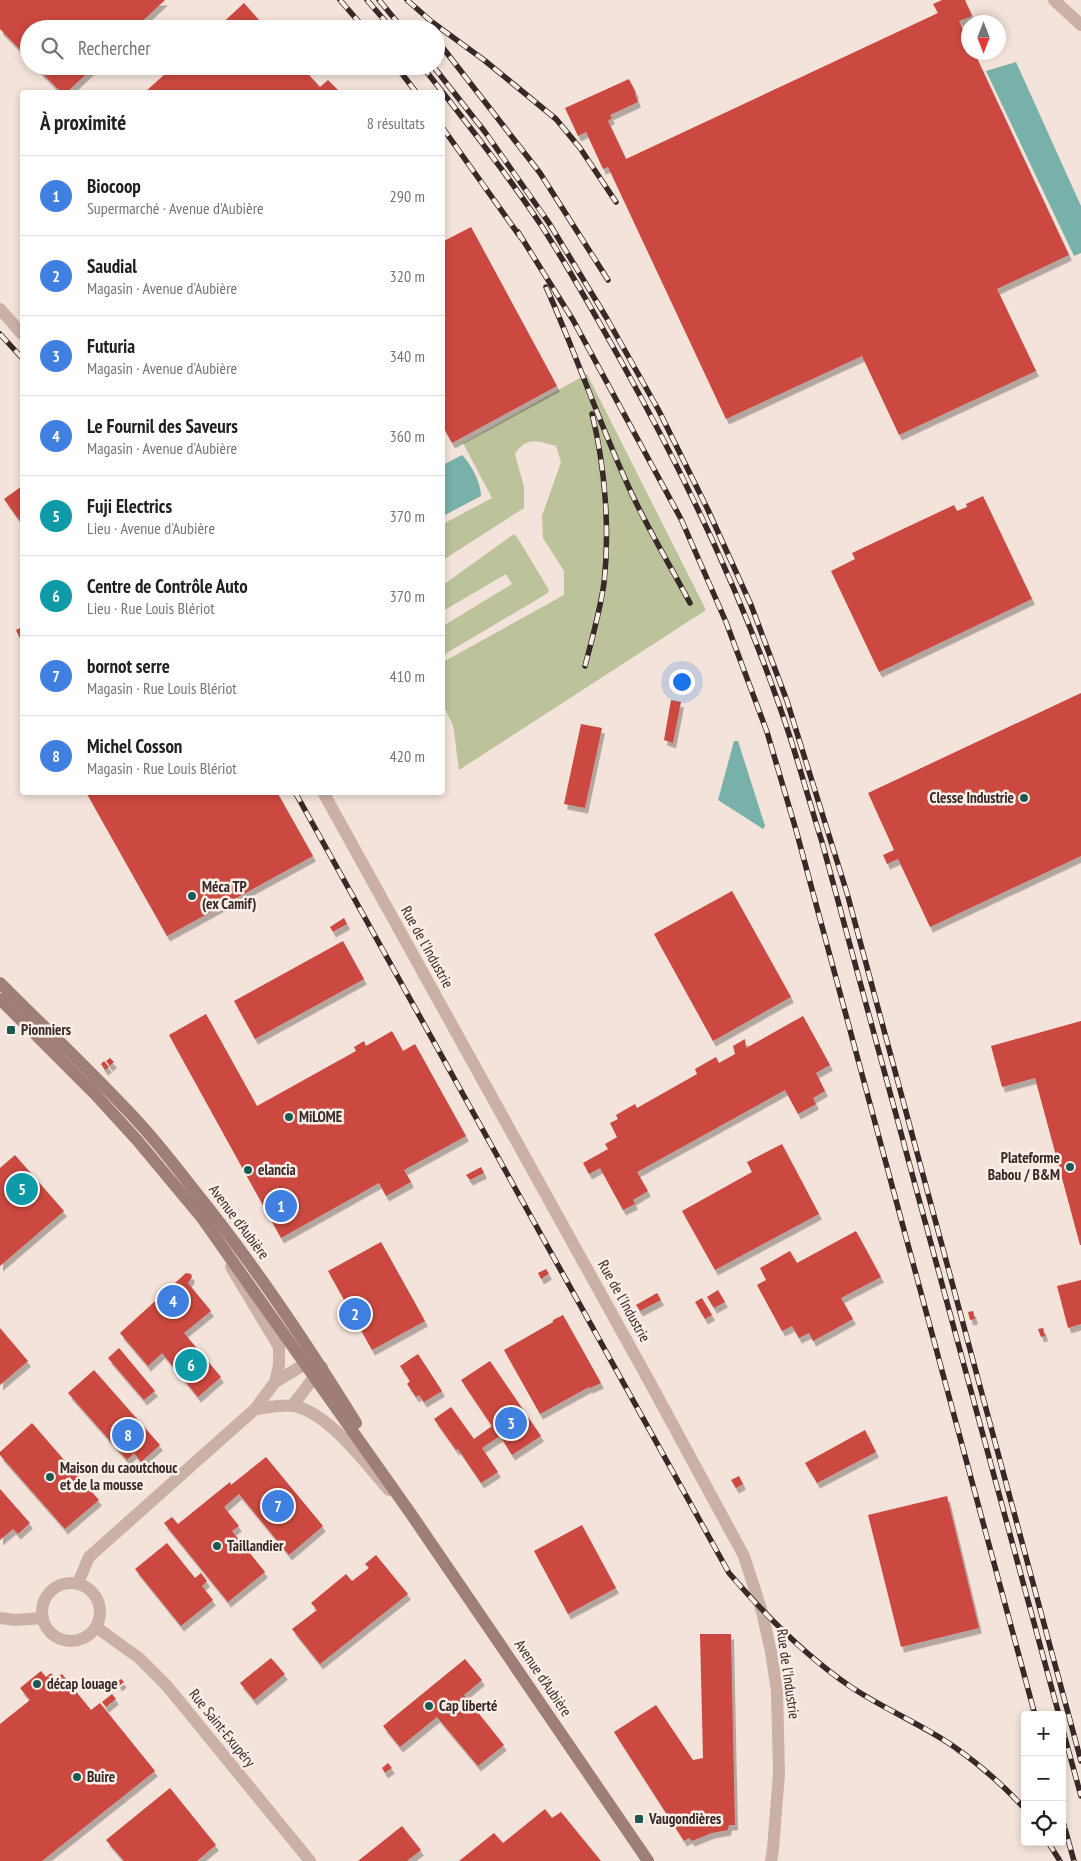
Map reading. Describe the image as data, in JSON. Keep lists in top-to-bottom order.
{
  "streets": {
    "main road": ["Avenue d'Aubière"],
    "street": ["Rue de l'Industrie", "Rue Saint-Exupéry"]
  },
  "places": {
    "other": [
      "Clesse Industrie",
      "Méca TP (ex Camif)",
      "MiLOME",
      "Plateforme Babou / B&M",
      "elancia",
      "Maison du caoutchouc et de la mousse",
      "Taillandier",
      "décap louage",
      "Cap liberté",
      "Buire"
    ],
    "transit": ["Pionniers", "Vaugondières"]
  },
  "north": "bottom",
  "page": {
    "search": "Rechercher",
    "heading": ["À proximité", "8 résultats"],
    "list": [
      {
        "mark": "1",
        "name": "Biocoop",
        "note": "Supermarché · Avenue d'Aubière",
        "value": "290 m"
      },
      {
        "mark": "2",
        "name": "Saudial",
        "note": "Magasin · Avenue d'Aubière",
        "value": "320 m"
      },
      {
        "mark": "3",
        "name": "Futuria",
        "note": "Magasin · Avenue d'Aubière",
        "value": "340 m"
      },
      {
        "mark": "4",
        "name": "Le Fournil des Saveurs",
        "note": "Magasin · Avenue d'Aubière",
        "value": "360 m"
      },
      {
        "mark": "5",
        "name": "Fuji Electrics",
        "note": "Lieu · Avenue d'Aubière",
        "value": "370 m"
      },
      {
        "mark": "6",
        "name": "Centre de Contrôle Auto",
        "note": "Lieu · Rue Louis Blériot",
        "value": "370 m"
      },
      {
        "mark": "7",
        "name": "bornot serre",
        "note": "Magasin · Rue Louis Blériot",
        "value": "410 m"
      },
      {
        "mark": "8",
        "name": "Michel Cosson",
        "note": "Magasin · Rue Louis Blériot",
        "value": "420 m"
      }
    ],
    "pins": [
      "5",
      "1",
      "4",
      "2",
      "6",
      "3",
      "8",
      "7"
    ],
    "map_buttons": ["+", "−"]
  }
}
